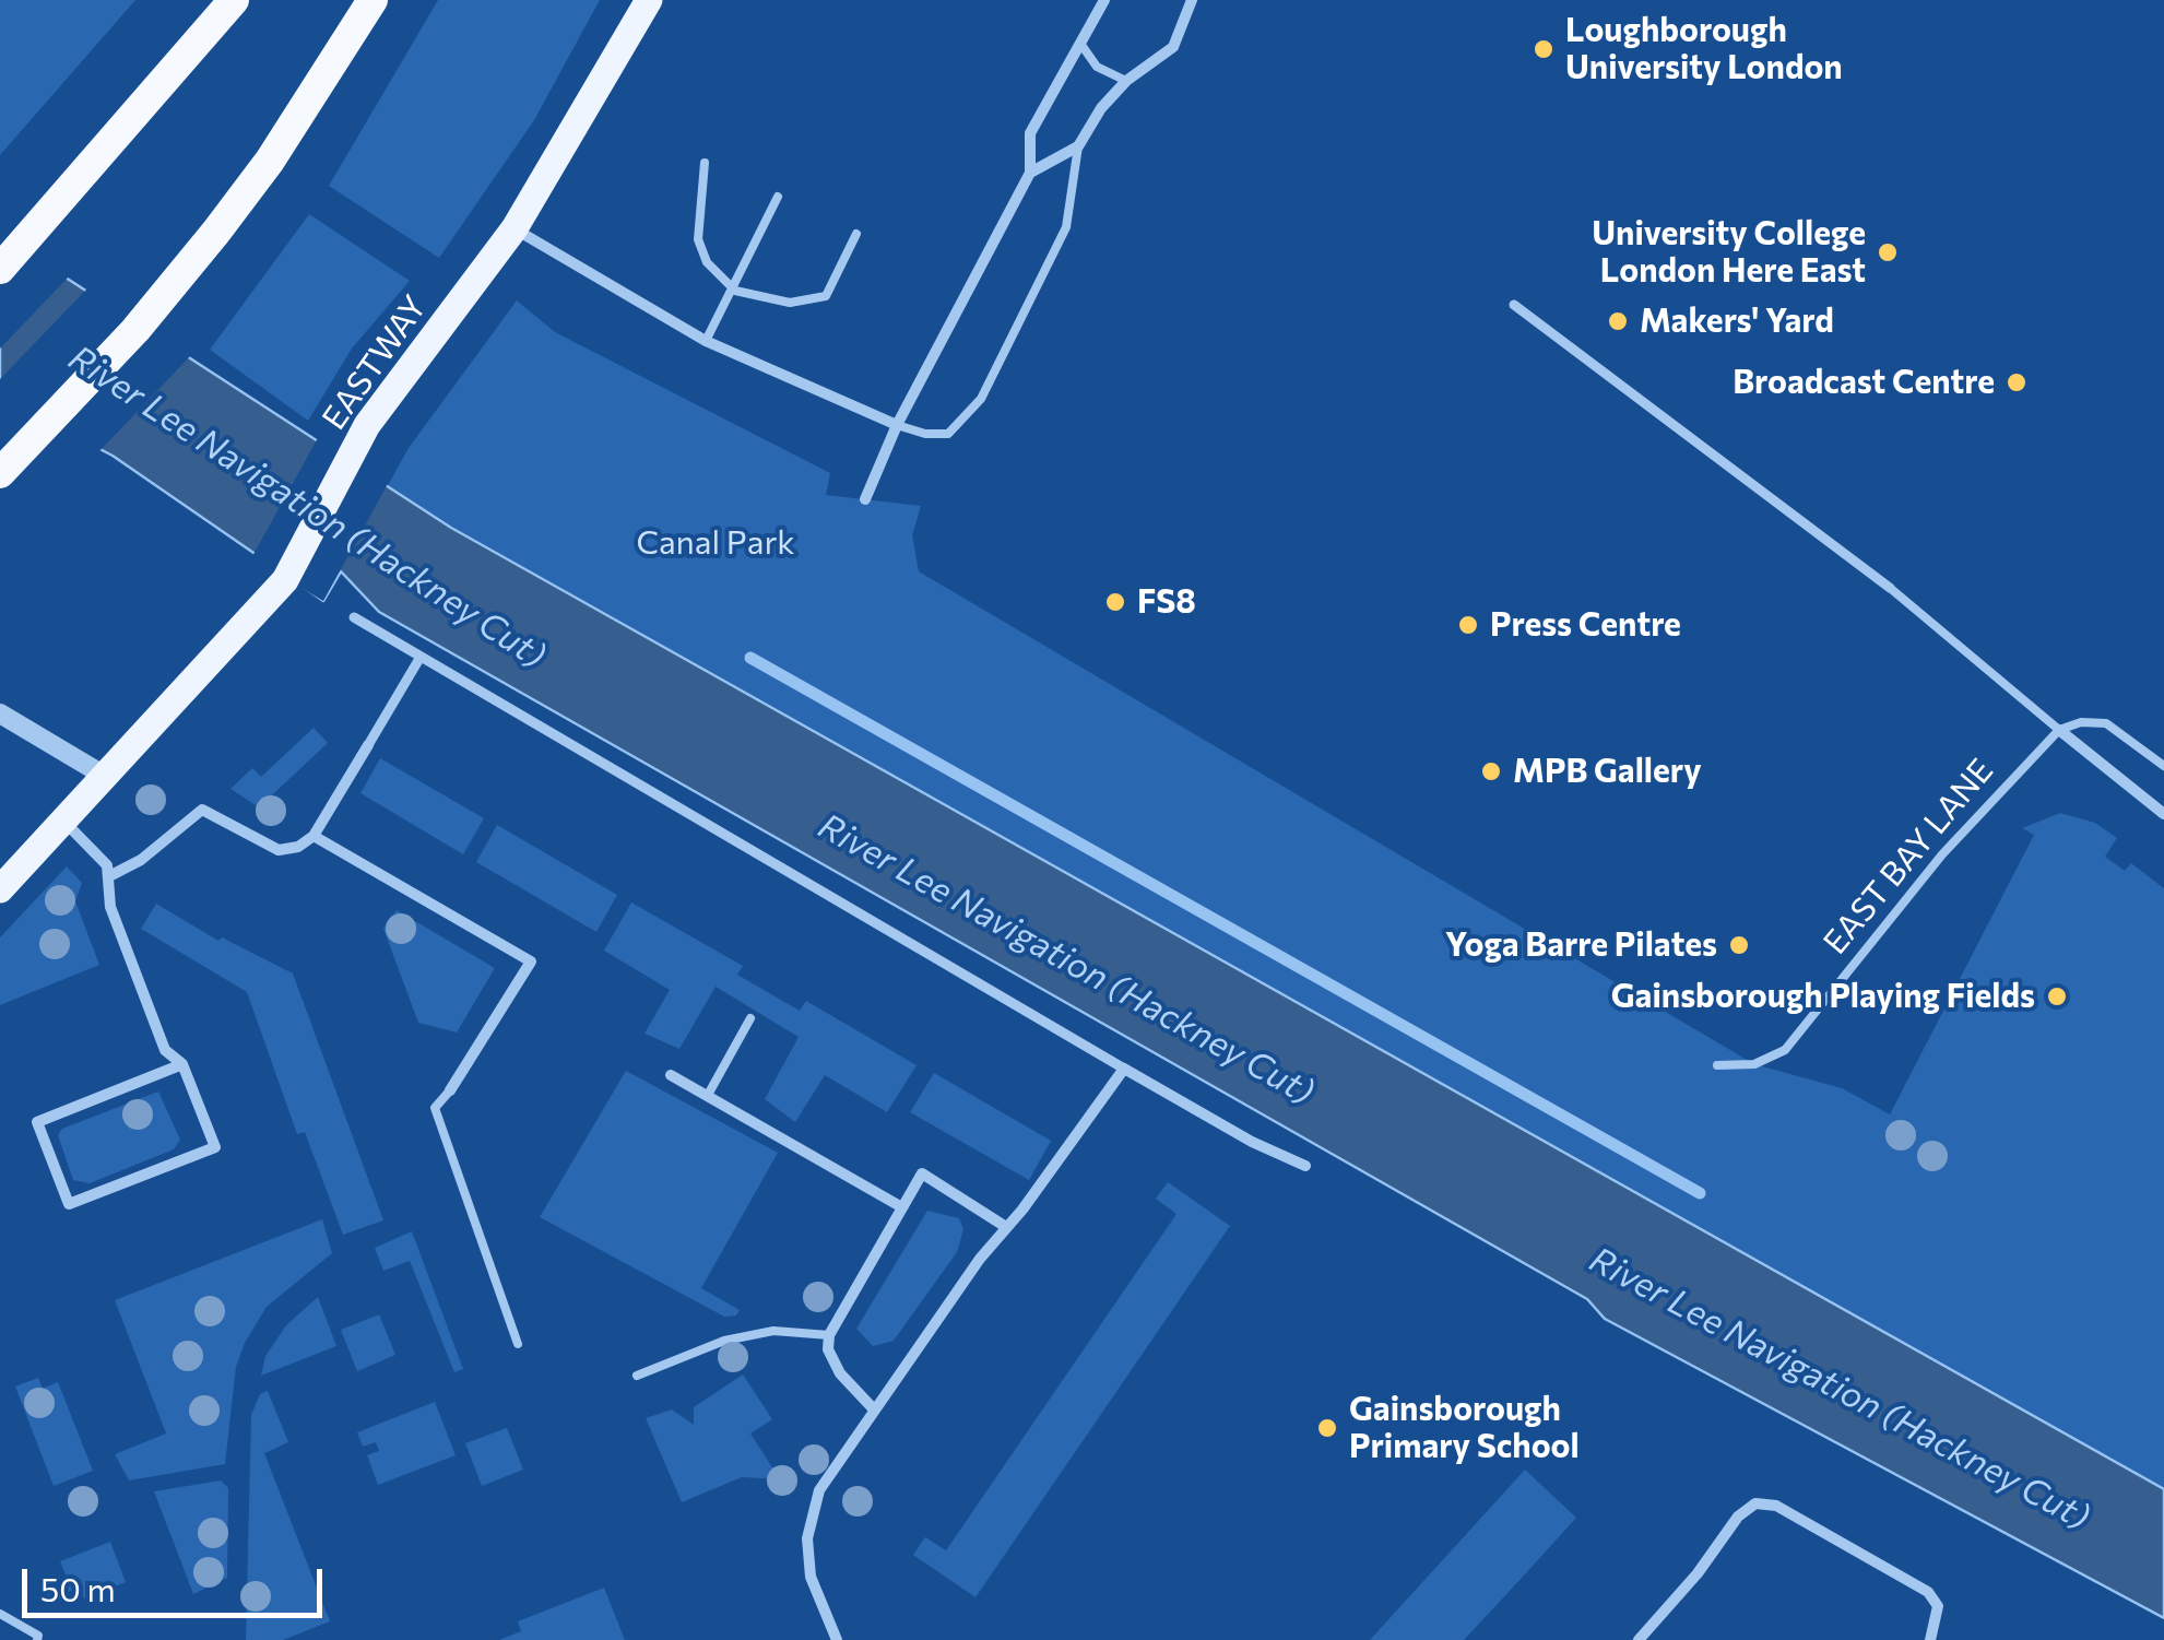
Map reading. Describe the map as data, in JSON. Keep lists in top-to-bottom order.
{
  "streets": {
    "main road": ["EASTWAY"],
    "lane": ["EAST BAY LANE"]
  },
  "water": ["River Lee Navigation (Hackney Cut)"],
  "parks": ["Canal Park"],
  "places": [
    "Loughborough University London",
    "University College London Here East",
    "Makers' Yard",
    "Broadcast Centre",
    "FS8",
    "Press Centre",
    "MPB Gallery",
    "Yoga Barre Pilates",
    "Gainsborough Playing Fields",
    "Gainsborough Primary School"
  ],
  "scale_bar": "50 m"
}
